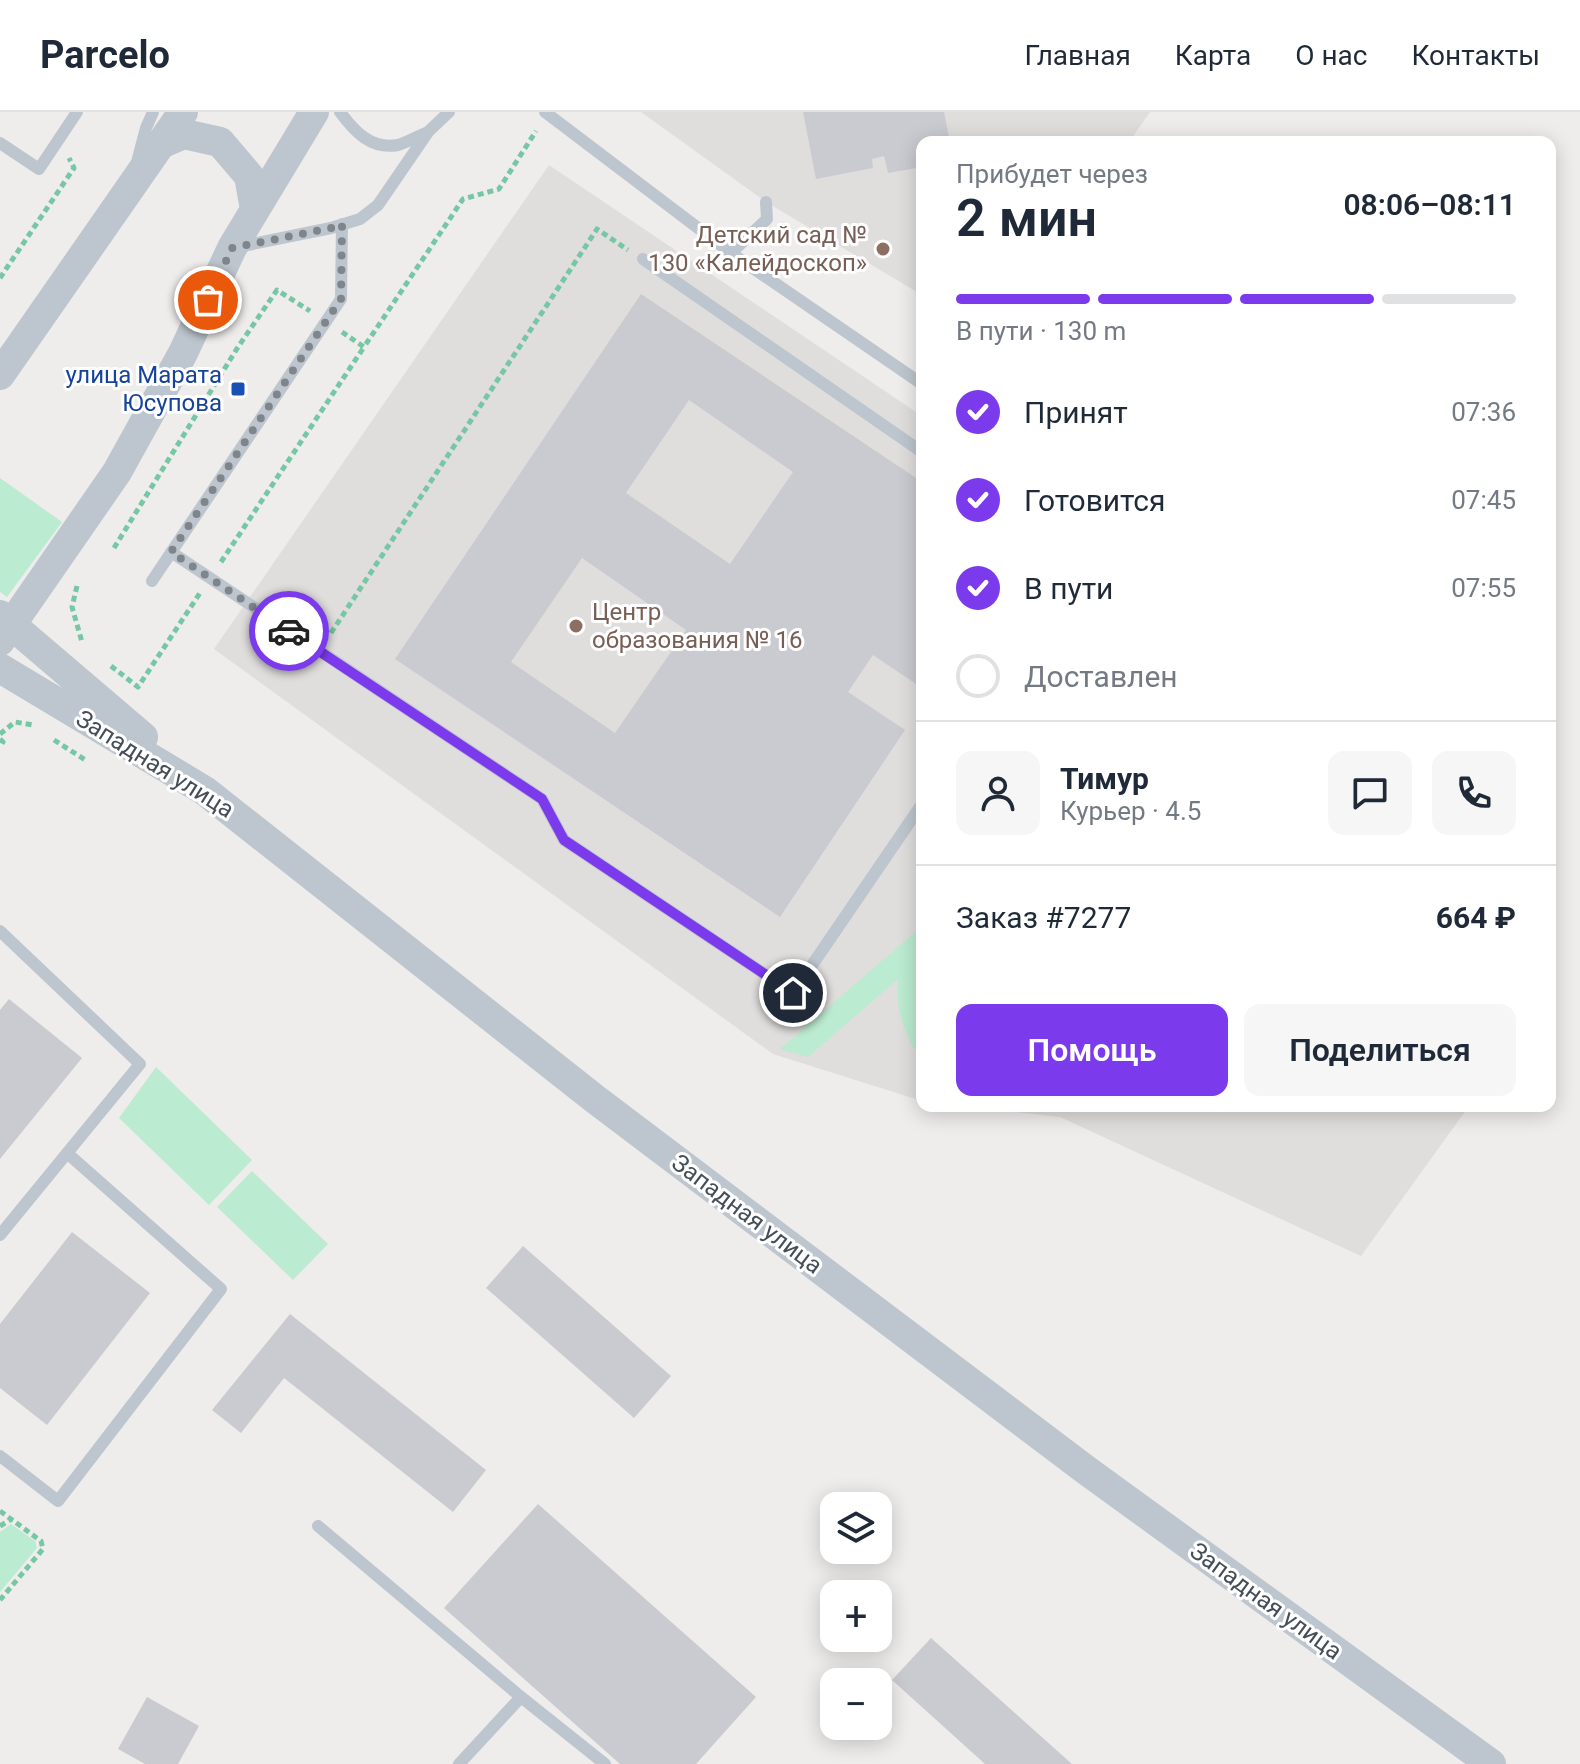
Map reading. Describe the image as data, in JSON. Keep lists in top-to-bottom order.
{
  "streets": {
    "street": ["Западная улица"]
  },
  "places": {
    "other": ["Детский сад № 130 «Калейдоскоп»", "Центр образования № 16"],
    "transit": ["улица Марата Юсупова"]
  },
  "page": {
    "header": "Parcelo",
    "nav": [
      "Главная",
      "Карта",
      "О нас",
      "Контакты"
    ],
    "heading": ["2 мин", "Прибудет через", "08:06–08:11"],
    "panel": [
      "Тимур",
      "Курьер · 4.5",
      "Заказ #7277",
      "664 ₽"
    ],
    "bar": "В пути · 130 m",
    "list": [
      ["Принят", "07:36"],
      ["Готовится", "07:45"],
      ["В пути", "07:55"],
      "Доставлен"
    ],
    "buttons": ["Помощь", "Поделиться"],
    "map_buttons": ["+", "−"]
  }
}
